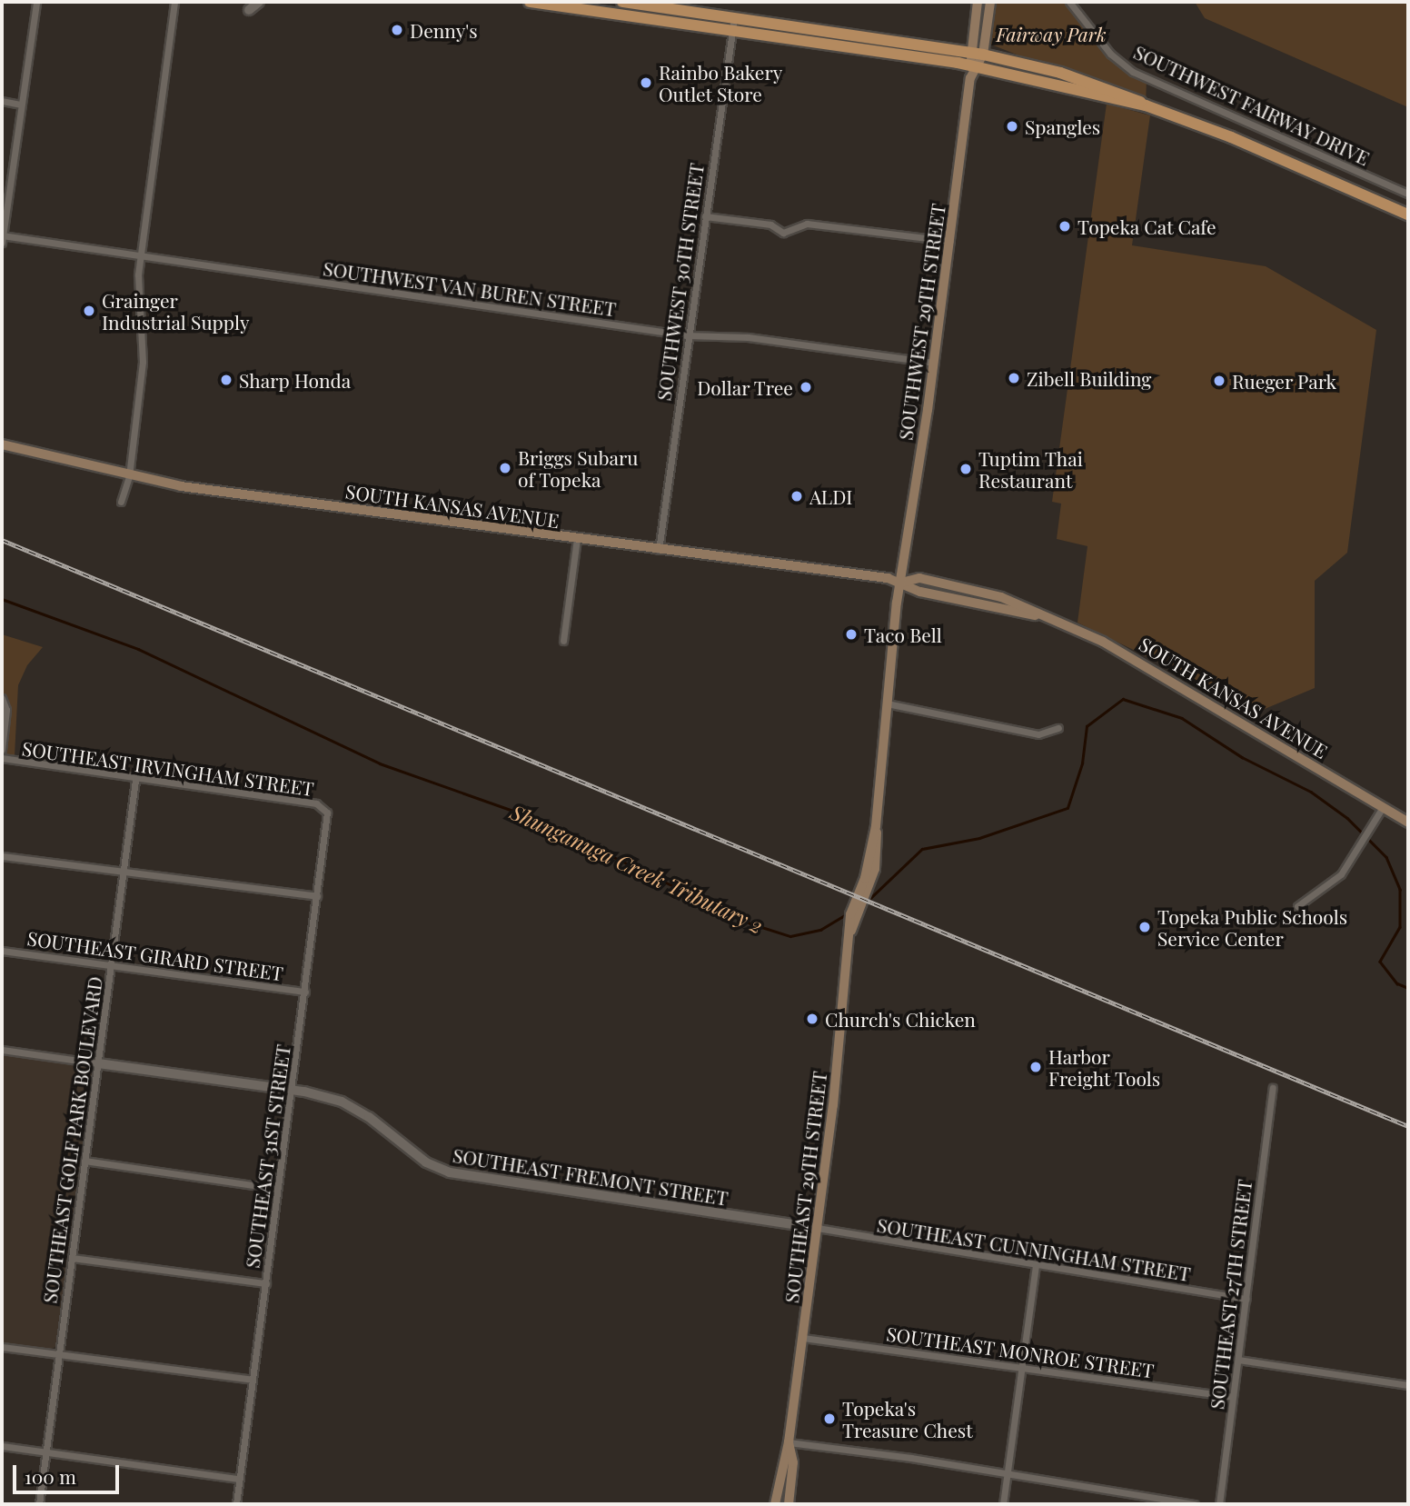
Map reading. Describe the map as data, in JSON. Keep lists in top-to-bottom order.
{
  "streets": {
    "main road": ["SOUTHWEST 29TH STREET", "SOUTH KANSAS AVENUE", "SOUTHEAST 29TH STREET"],
    "street": [
      "SOUTHWEST FAIRWAY DRIVE",
      "SOUTHWEST 30TH STREET",
      "SOUTHWEST VAN BUREN STREET",
      "SOUTHEAST IRVINGHAM STREET",
      "SOUTHEAST GIRARD STREET",
      "SOUTHEAST GOLF PARK BOULEVARD",
      "SOUTHEAST 31ST STREET",
      "SOUTHEAST FREMONT STREET",
      "SOUTHEAST CUNNINGHAM STREET",
      "SOUTHEAST 27TH STREET",
      "SOUTHEAST MONROE STREET"
    ]
  },
  "crossings": [
    ["SOUTHWEST 30TH STREET", "SOUTHWEST VAN BUREN STREET"],
    ["SOUTHWEST 30TH STREET", "SOUTH KANSAS AVENUE"],
    ["SOUTHWEST VAN BUREN STREET", "SOUTHWEST 29TH STREET"],
    ["SOUTHWEST 29TH STREET", "SOUTH KANSAS AVENUE"],
    ["SOUTHWEST 29TH STREET", "SOUTHEAST 29TH STREET"],
    ["SOUTH KANSAS AVENUE", "SOUTHEAST 29TH STREET"],
    ["SOUTHEAST IRVINGHAM STREET", "SOUTHEAST GOLF PARK BOULEVARD"],
    ["SOUTHEAST IRVINGHAM STREET", "SOUTHEAST 31ST STREET"],
    ["SOUTHEAST GIRARD STREET", "SOUTHEAST GOLF PARK BOULEVARD"],
    ["SOUTHEAST GIRARD STREET", "SOUTHEAST 31ST STREET"],
    ["SOUTHEAST GOLF PARK BOULEVARD", "SOUTHEAST FREMONT STREET"],
    ["SOUTHEAST 31ST STREET", "SOUTHEAST FREMONT STREET"],
    ["SOUTHEAST FREMONT STREET", "SOUTHEAST 29TH STREET"],
    ["SOUTHEAST FREMONT STREET", "SOUTHEAST CUNNINGHAM STREET"],
    ["SOUTHEAST 29TH STREET", "SOUTHEAST CUNNINGHAM STREET"],
    ["SOUTHEAST 29TH STREET", "SOUTHEAST MONROE STREET"],
    ["SOUTHEAST CUNNINGHAM STREET", "SOUTHEAST 27TH STREET"],
    ["SOUTHEAST 27TH STREET", "SOUTHEAST MONROE STREET"]
  ],
  "water": ["Shunganuga Creek Tributary 2"],
  "parks": ["Fairway Park"],
  "places": [
    "Denny's",
    "Rainbo Bakery Outlet Store",
    "Spangles",
    "Topeka Cat Cafe",
    "Grainger Industrial Supply",
    "Zibell Building",
    "Sharp Honda",
    "Rueger Park",
    "Dollar Tree",
    "Briggs Subaru of Topeka",
    "Tuptim Thai Restaurant",
    "ALDI",
    "Taco Bell",
    "Topeka Public Schools Service Center",
    "Church's Chicken",
    "Harbor Freight Tools",
    "Topeka's Treasure Chest"
  ],
  "scale_bar": "100 m"
}
